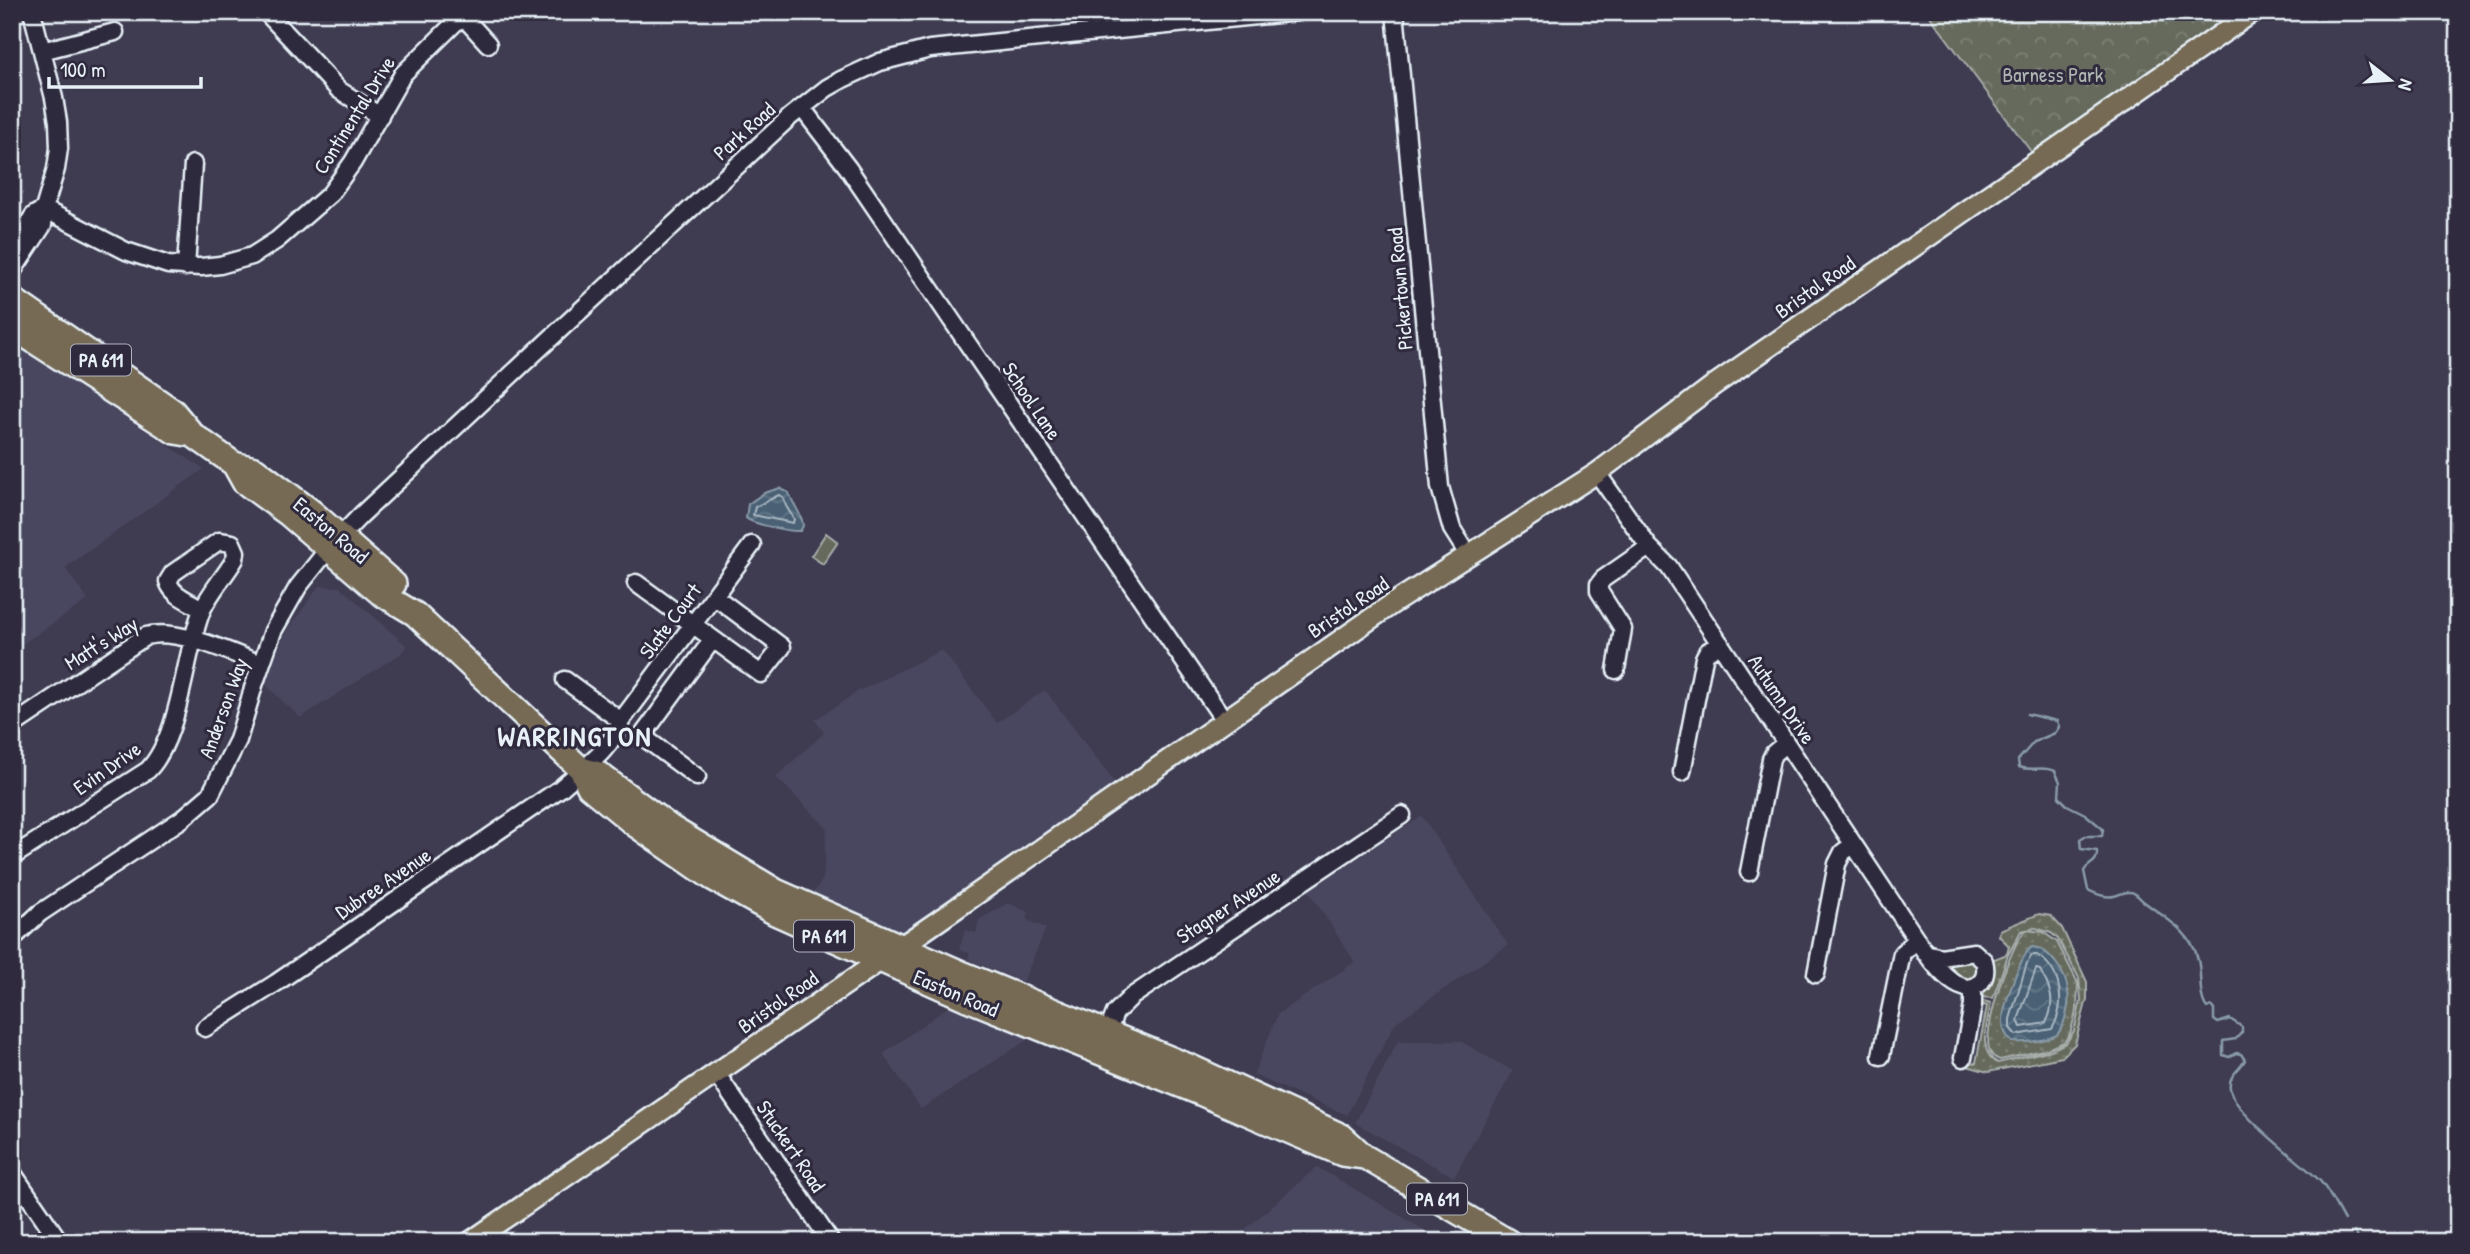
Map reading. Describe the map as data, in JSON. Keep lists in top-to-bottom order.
{
  "streets": {
    "highway": ["PA 611", "Easton Road"],
    "main road": ["Bristol Road"],
    "street": [
      "Continental Drive",
      "Park Road",
      "Pickertown Road",
      "School Lane",
      "Slate Court",
      "Matt's Way",
      "Autumn Drive",
      "Anderson Way",
      "Evin Drive",
      "Dubree Avenue",
      "Stagner Avenue",
      "Stuckert Road"
    ]
  },
  "crossings": [
    ["Park Road", "School Lane"],
    ["Park Road", "Easton Road"],
    ["Park Road", "Anderson Way"],
    ["Bristol Road", "Pickertown Road"],
    ["Bristol Road", "School Lane"],
    ["Bristol Road", "Easton Road"],
    ["Bristol Road", "Autumn Drive"],
    ["Bristol Road", "Stuckert Road"],
    ["Easton Road", "Slate Court"],
    ["Easton Road", "Anderson Way"],
    ["Easton Road", "Dubree Avenue"],
    ["Easton Road", "Stagner Avenue"],
    ["Slate Court", "Dubree Avenue"],
    ["Matt's Way", "Anderson Way"],
    ["Matt's Way", "Evin Drive"]
  ],
  "districts": ["WARRINGTON"],
  "parks": ["Barness Park"],
  "scale_bar": "100 m",
  "north": "right"
}
